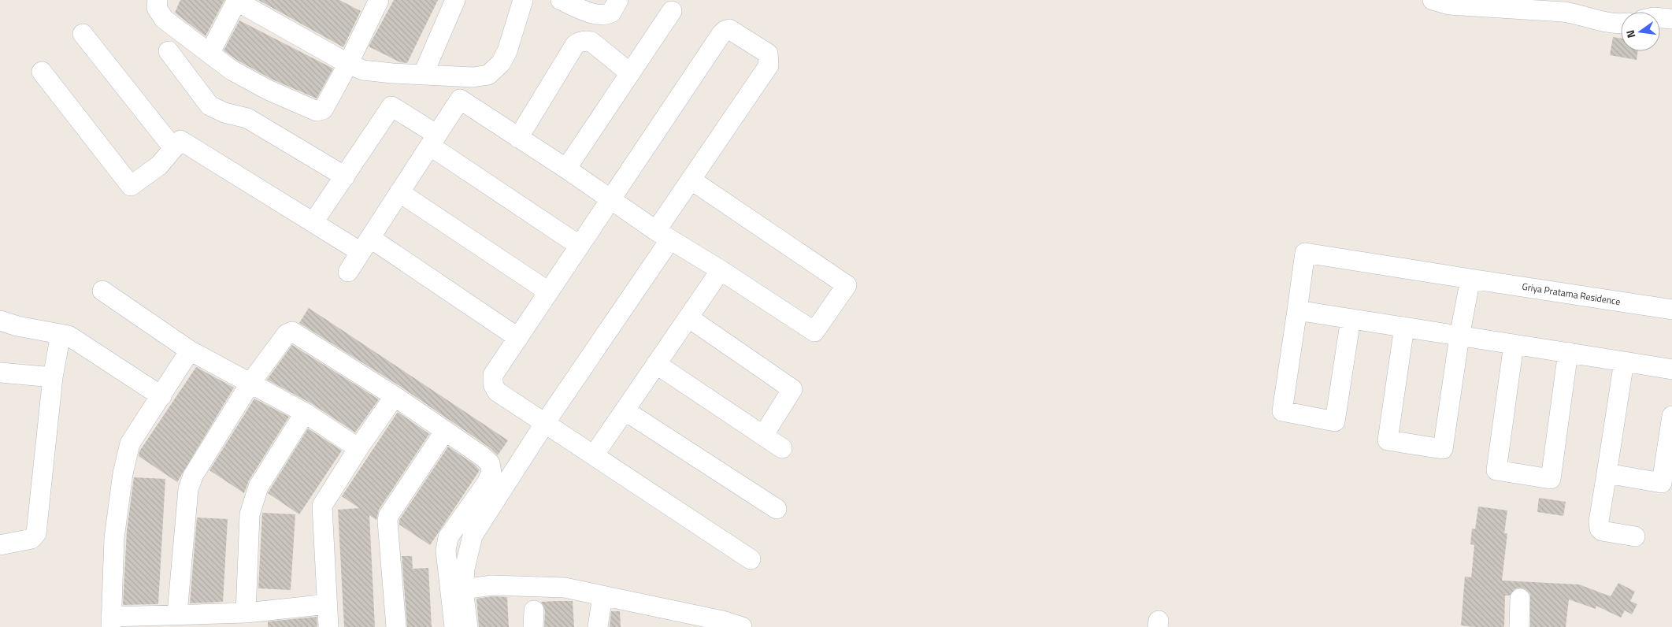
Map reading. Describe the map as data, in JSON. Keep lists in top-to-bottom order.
{
  "streets": {
    "street": ["Griya Pratama Residence"]
  },
  "north": "left"
}
